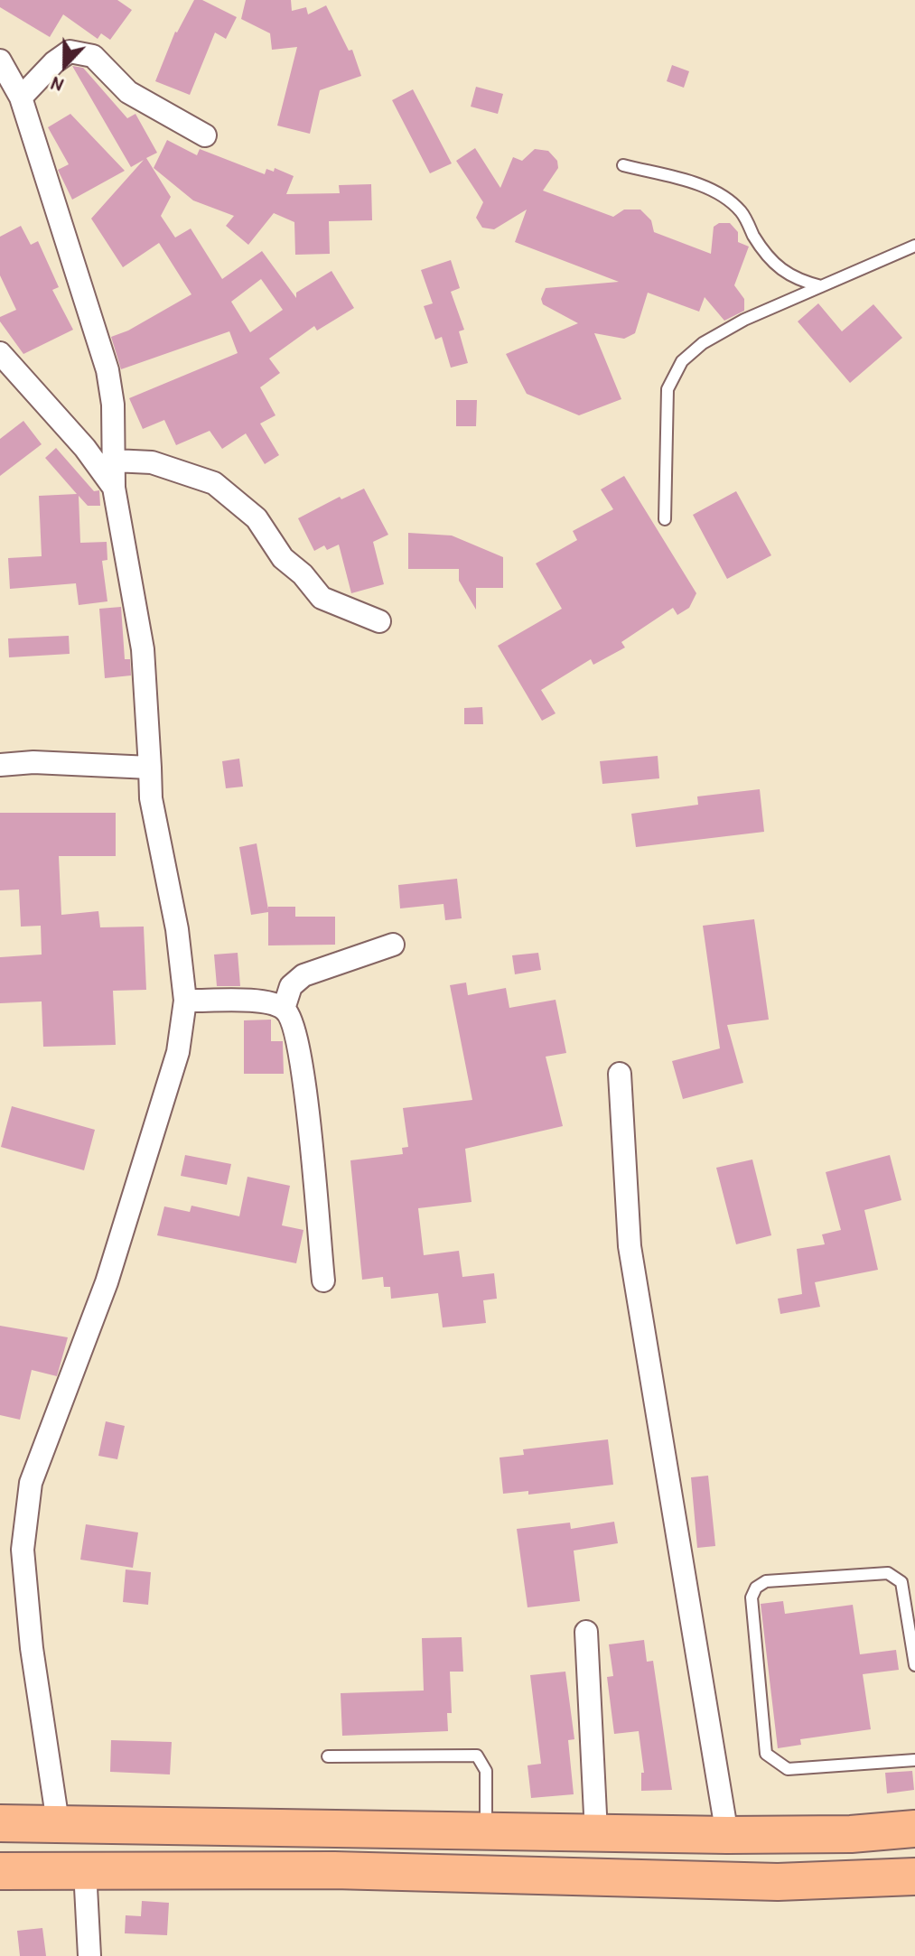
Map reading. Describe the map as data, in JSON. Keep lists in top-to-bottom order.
{
  "north": "bottom"
}
